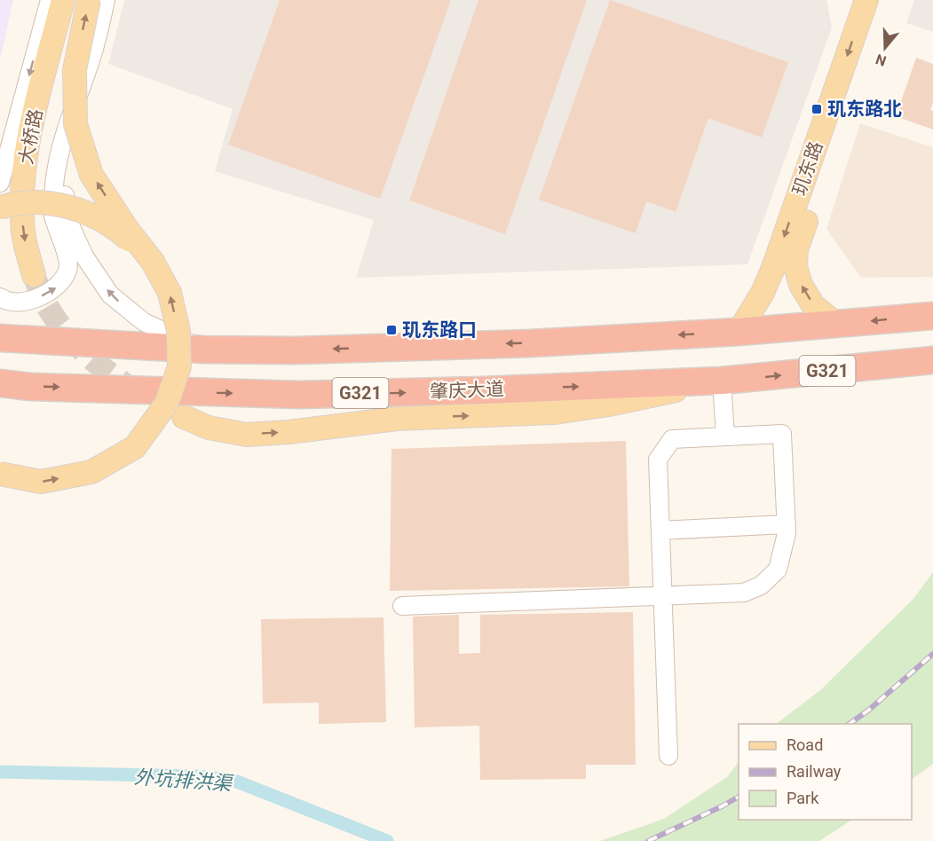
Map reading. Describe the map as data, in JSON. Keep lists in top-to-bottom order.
{
  "streets": {
    "highway": ["G321", "肇庆大道"],
    "main road": ["大桥路", "玑东路"]
  },
  "one_way": ["大桥路"],
  "water": ["外坑排洪渠"],
  "places": {
    "transit": ["玑东路北", "玑东路口"]
  },
  "legend": ["Road", "Railway", "Park"],
  "north": "bottom"
}
